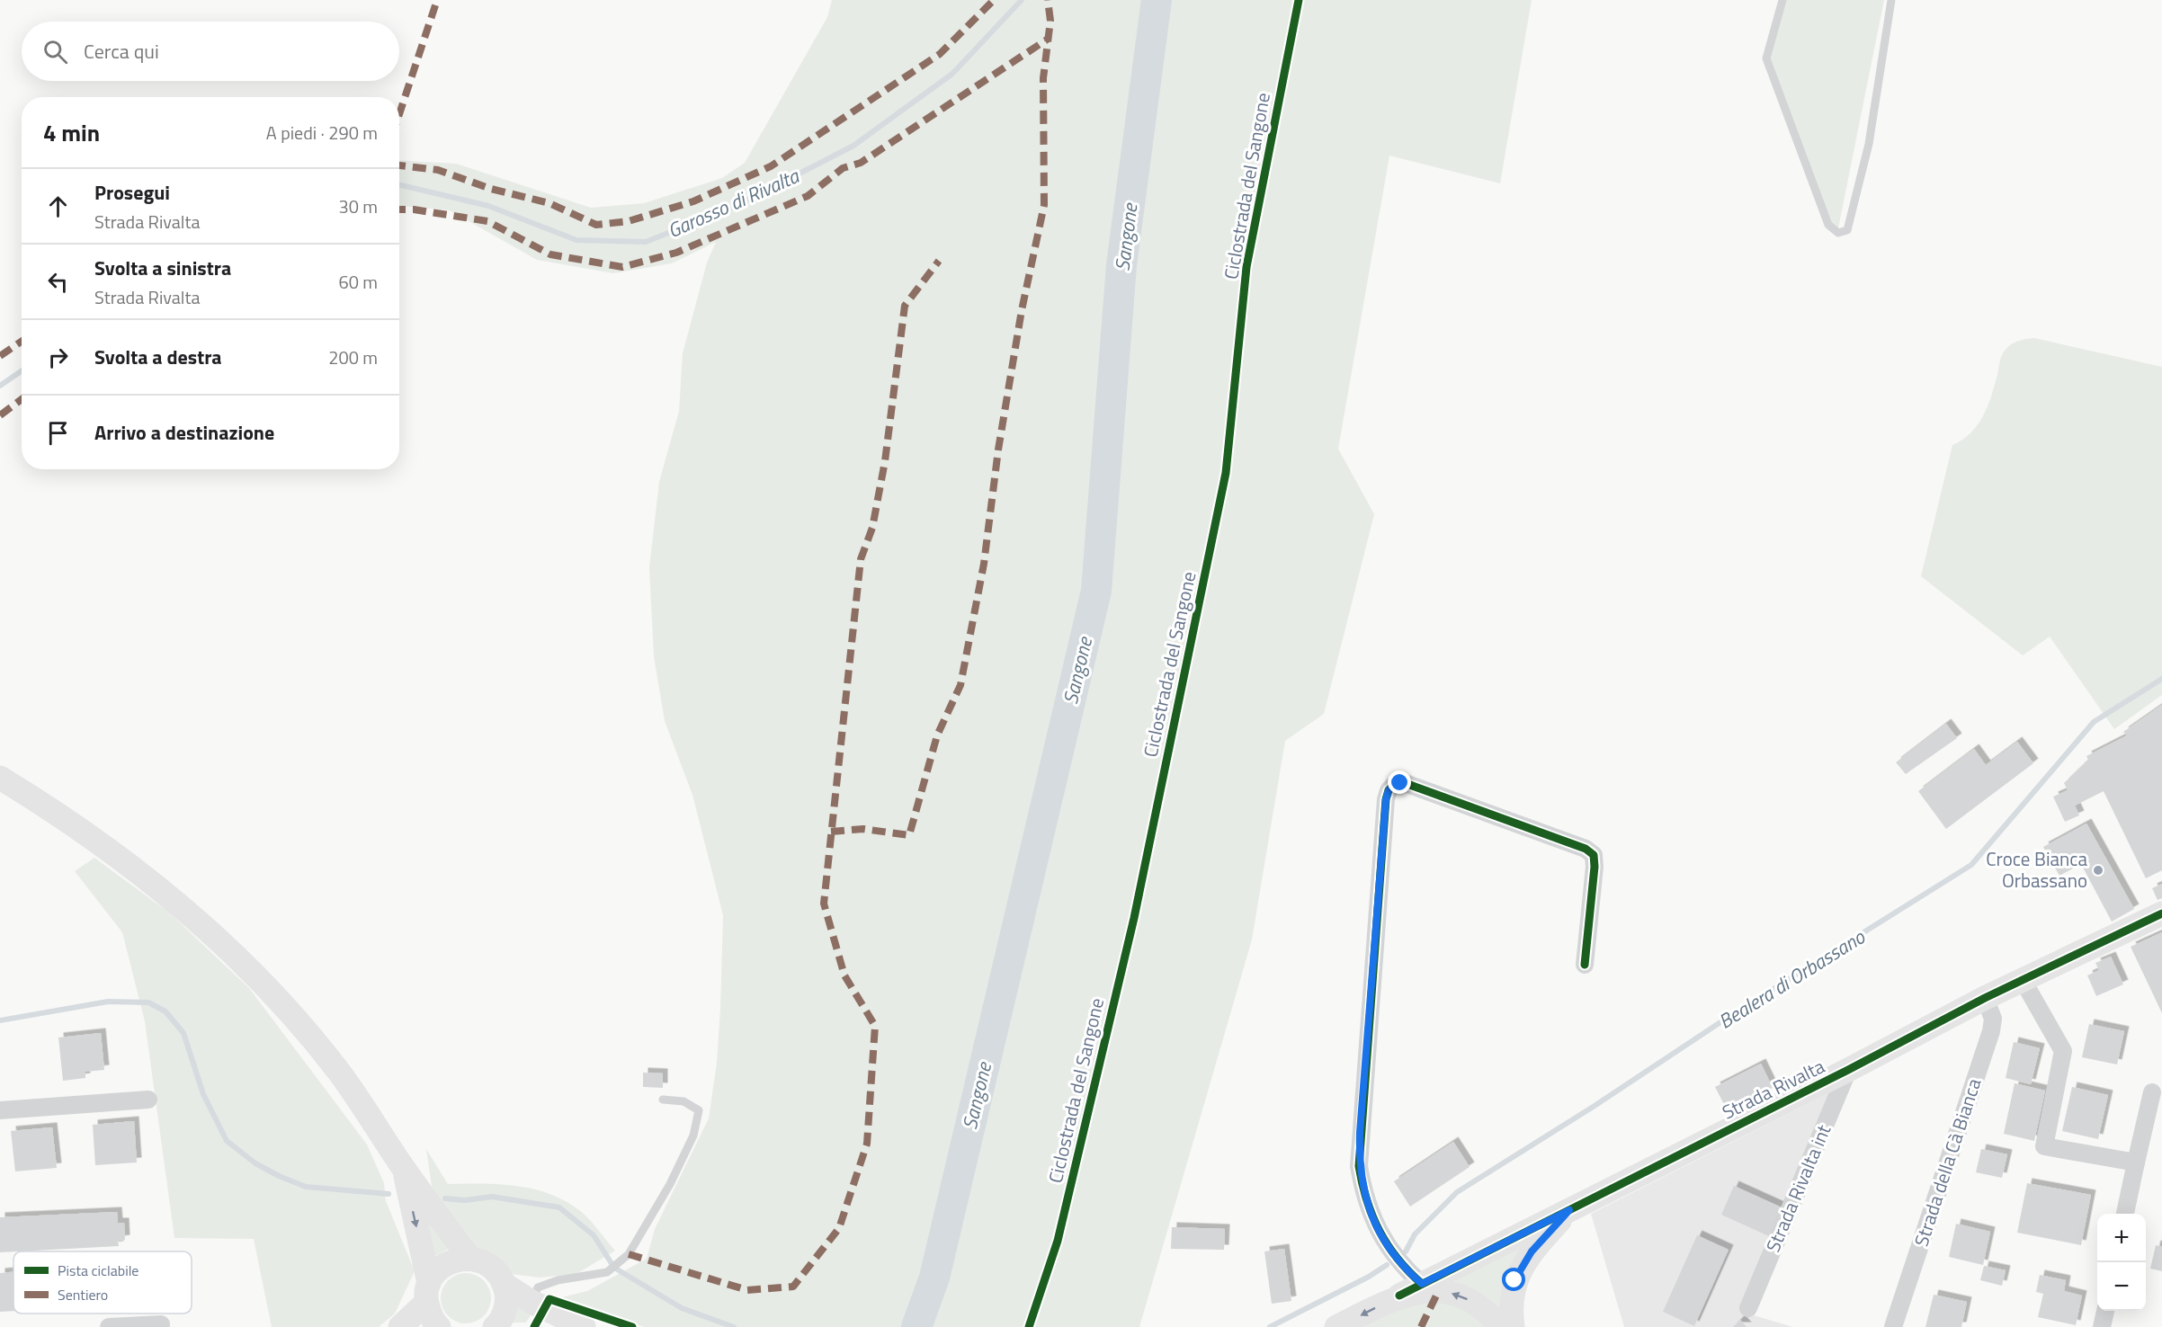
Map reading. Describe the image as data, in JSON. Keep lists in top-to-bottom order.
{
  "streets": {
    "street": ["Strada Rivalta", "Strada della Cà Bianca", "Strada Rivalta int"],
    "cycle path": ["Ciclostrada del Sangone"]
  },
  "crossings": [
    ["Strada Rivalta", "Strada della Cà Bianca"],
    ["Strada Rivalta", "Strada Rivalta int"]
  ],
  "water": ["Garosso di Rivalta", "Sangone", "Bealera di Orbassano"],
  "places": ["Croce Bianca Orbassano"],
  "legend": ["Pista ciclabile", "Sentiero"],
  "page": {
    "search": "Cerca qui",
    "heading": ["4 min", "A piedi · 290 m"],
    "list": [
      ["Prosegui", "Strada Rivalta", "30 m"],
      ["Svolta a sinistra", "Strada Rivalta", "60 m"],
      ["Svolta a destra", "200 m"],
      "Arrivo a destinazione"
    ],
    "map_buttons": ["+", "−"]
  }
}
